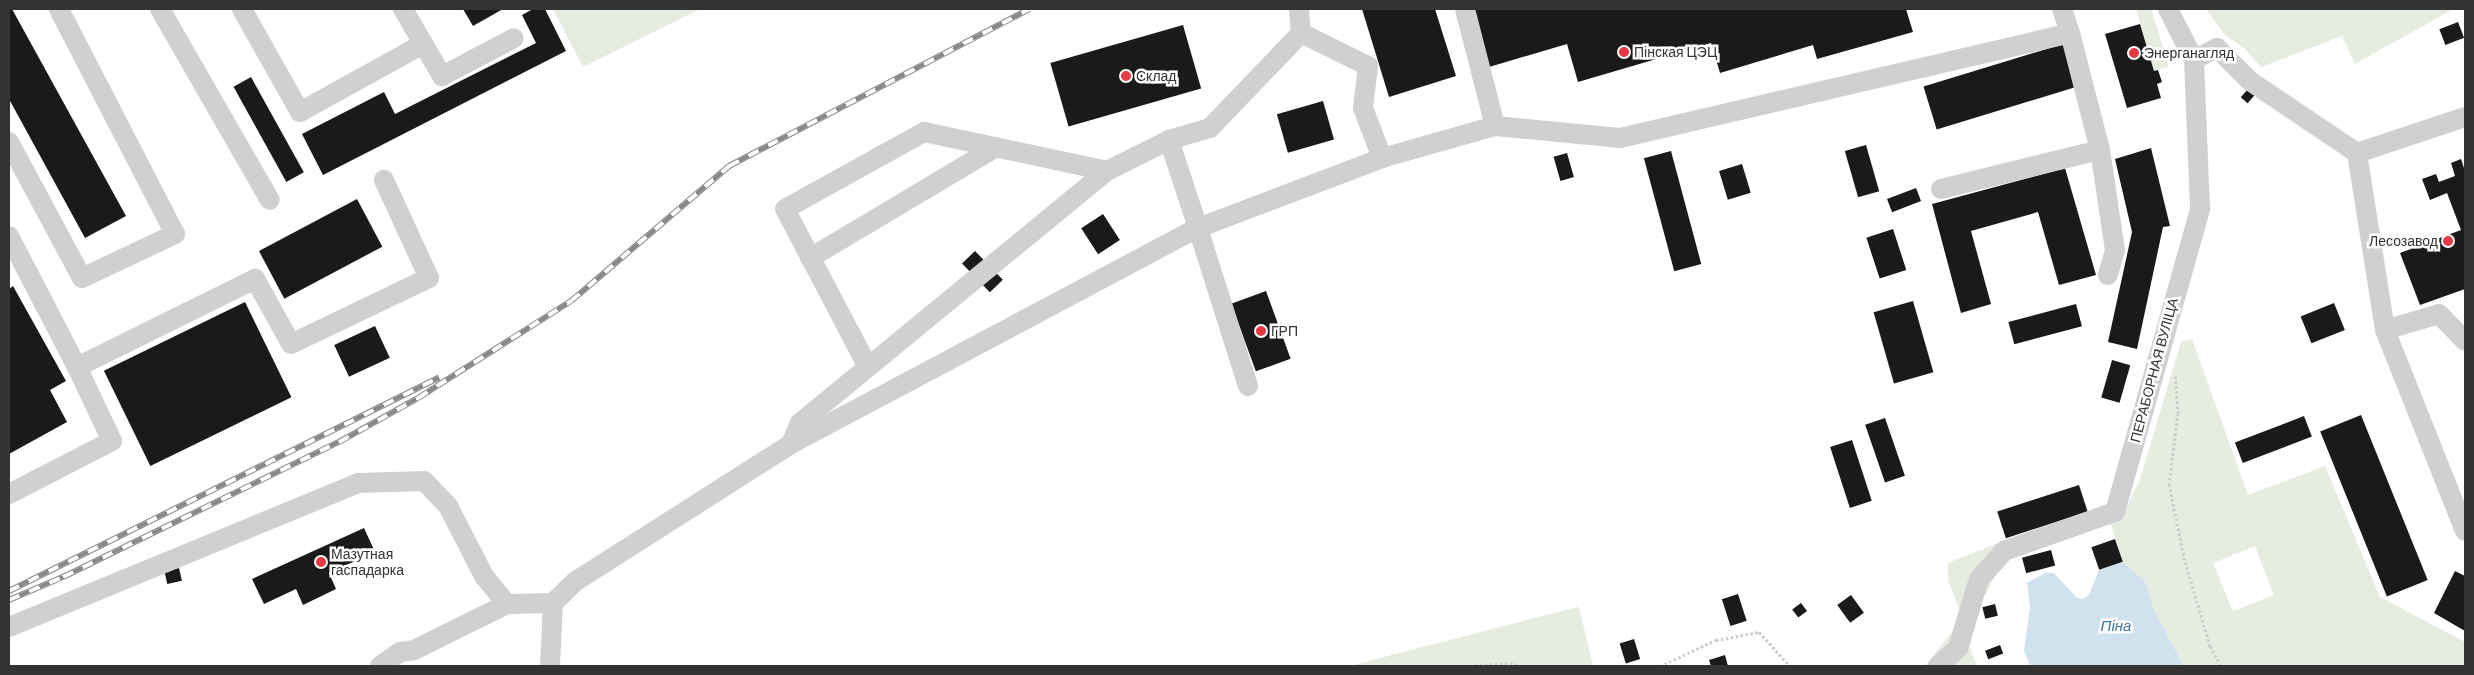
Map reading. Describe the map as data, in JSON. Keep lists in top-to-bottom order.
{
  "streets": {
    "street": ["ПЕРАБОРНАЯ ВУЛІЦА"]
  },
  "water": ["Піна"],
  "places": [
    "Пінская ЦЭЦ",
    "Энерганагляд",
    "Склад",
    "Лесозавод",
    "ГРП",
    "Мазутная гаспадарка"
  ]
}
